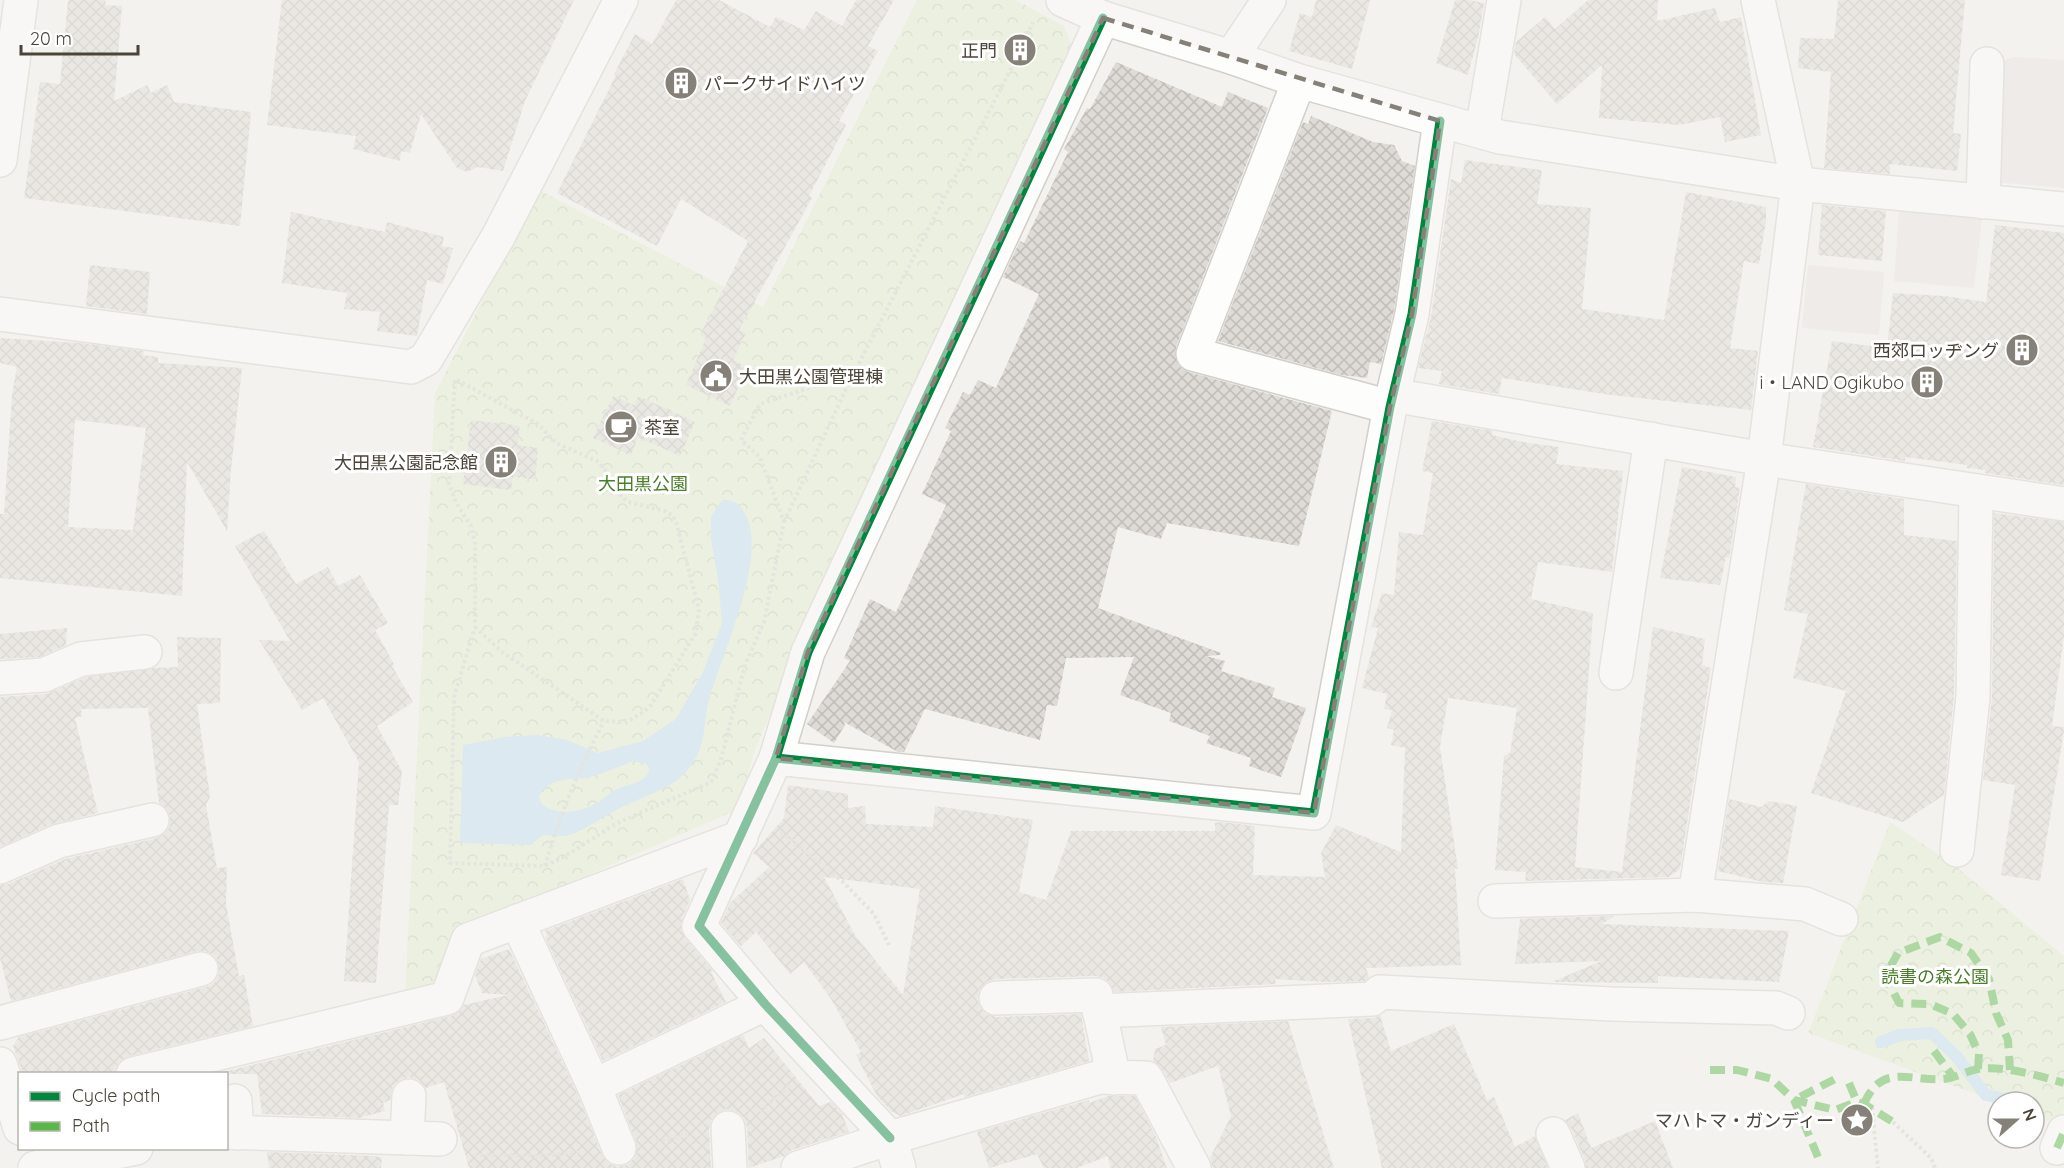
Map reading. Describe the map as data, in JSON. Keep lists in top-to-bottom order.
{
  "parks": ["大田黒公園", "読書の森公園"],
  "places": {
    "building": [
      "正門",
      "パークサイドハイツ",
      "西郊ロッヂング",
      "i・LAND Ogikubo",
      "大田黒公園記念館"
    ],
    "public building": ["大田黒公園管理棟"],
    "cafe": ["茶室"],
    "place": ["マハトマ・ガンディー"]
  },
  "legend": ["Cycle path", "Path"],
  "scale_bar": "20 m",
  "north": "right"
}
